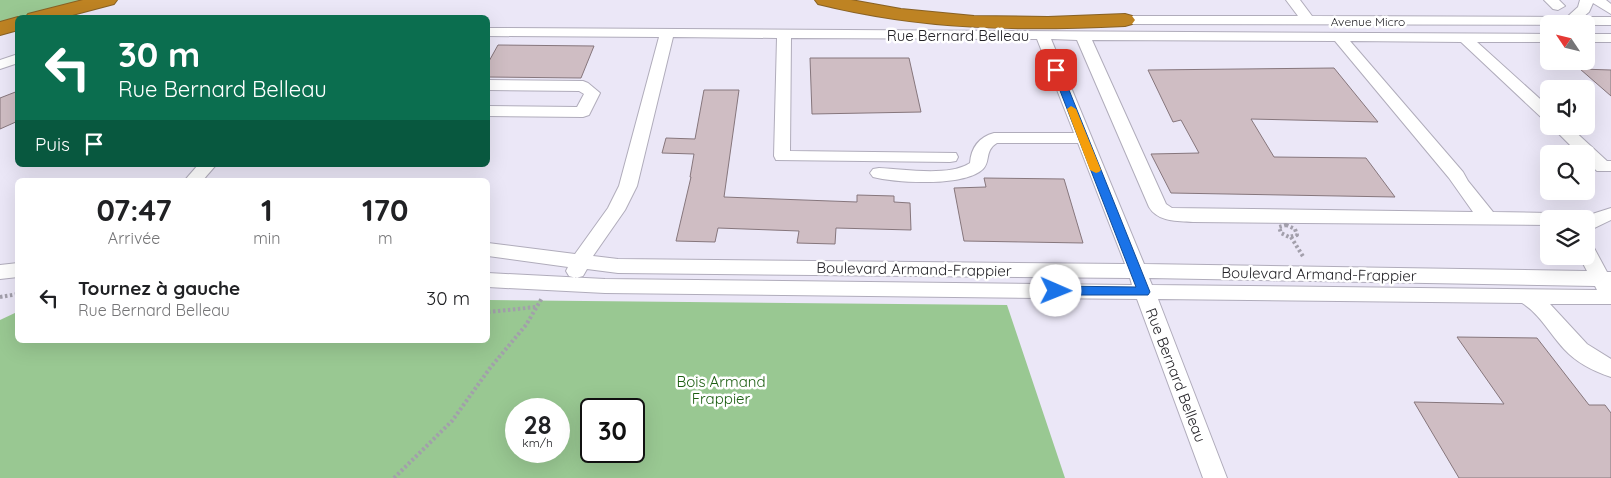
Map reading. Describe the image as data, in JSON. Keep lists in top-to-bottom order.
{
  "streets": {
    "street": ["Avenue Micro", "Rue Bernard Belleau", "Boulevard Armand-Frappier"]
  },
  "crossings": [
    ["Rue Bernard Belleau", "Boulevard Armand-Frappier"]
  ],
  "parks": ["Bois Armand Frappier"],
  "north": "top left",
  "page": {
    "turn": ["30 m", "Rue Bernard Belleau"],
    "then": "Puis",
    "eta": [
      "07:47",
      "Arrivée",
      "1",
      "min",
      "170",
      "m"
    ],
    "list": [
      {
        "name": "Tournez à gauche",
        "note": "Rue Bernard Belleau",
        "value": "30 m"
      }
    ],
    "speed": "28 km/h",
    "limit": "30"
  }
}
